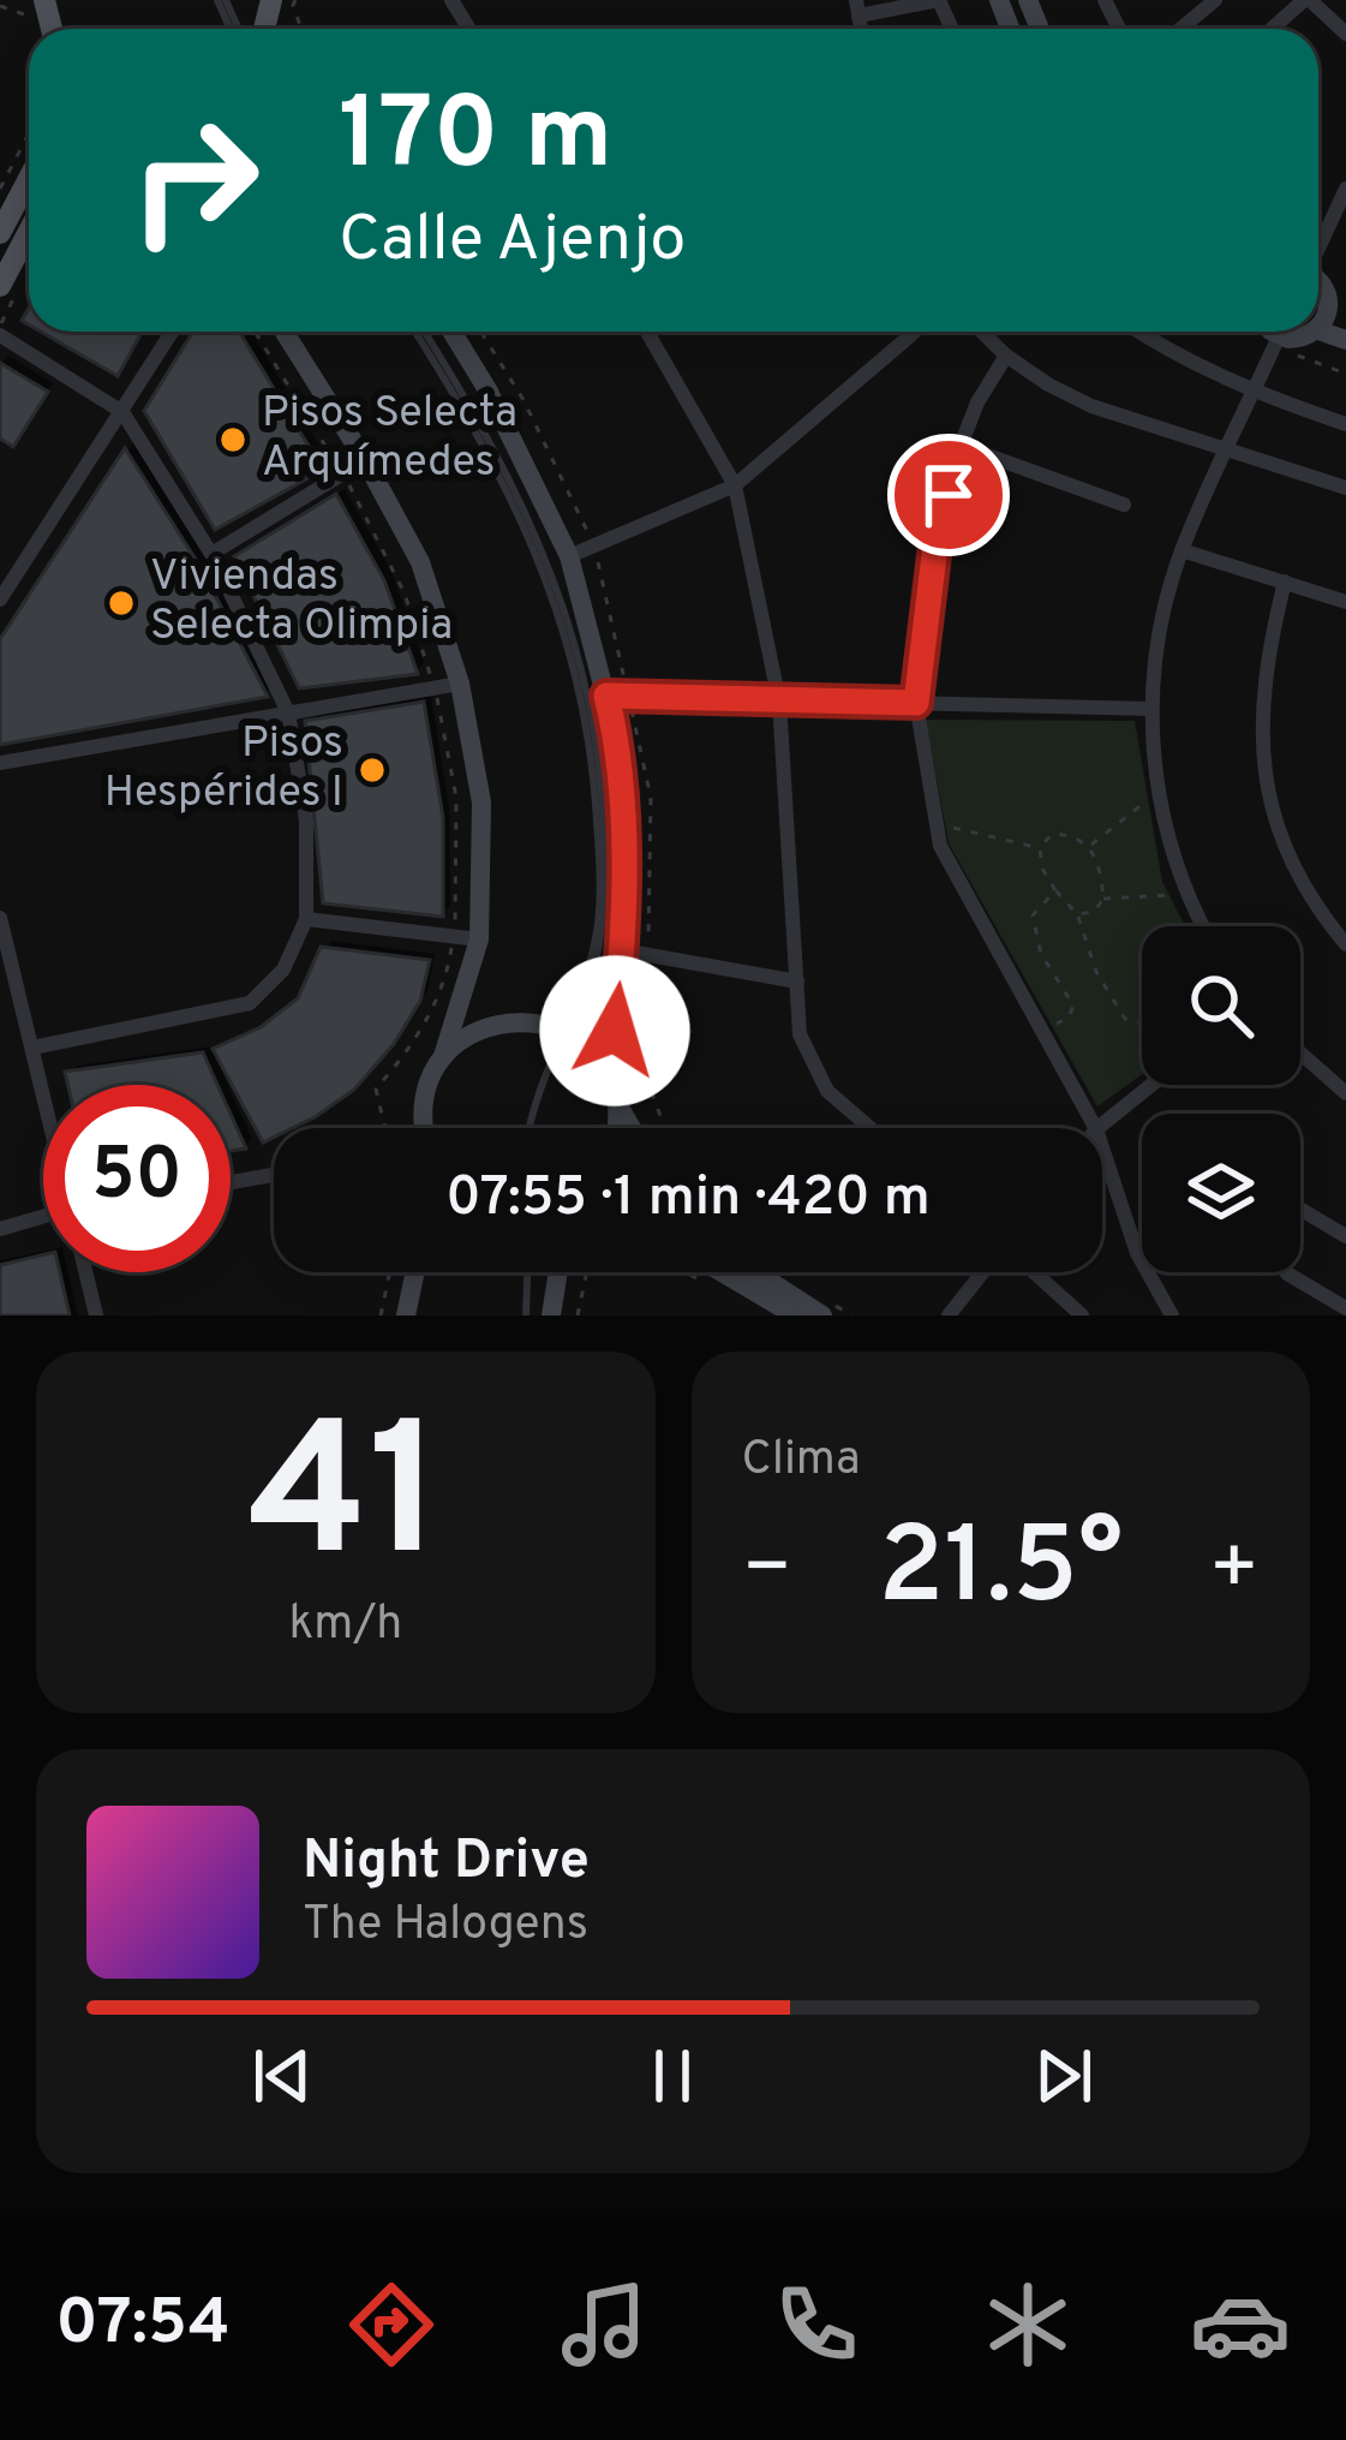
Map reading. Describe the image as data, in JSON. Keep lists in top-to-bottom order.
{
  "places": ["Pisos Selecta Arquímedes", "Viviendas Selecta Olimpia", "Pisos Hespérides I"],
  "page": {
    "turn": ["170 m", "Calle Ajenjo"],
    "limit": "50",
    "trip": "07:55 · 1 min · 420 m",
    "tile": [
      ["41", "km/h"],
      "Clima"
    ],
    "heat": ["−", "21.5°", "+"],
    "song": ["Night Drive", "The Halogens"],
    "tabs": "07:54"
  }
}
